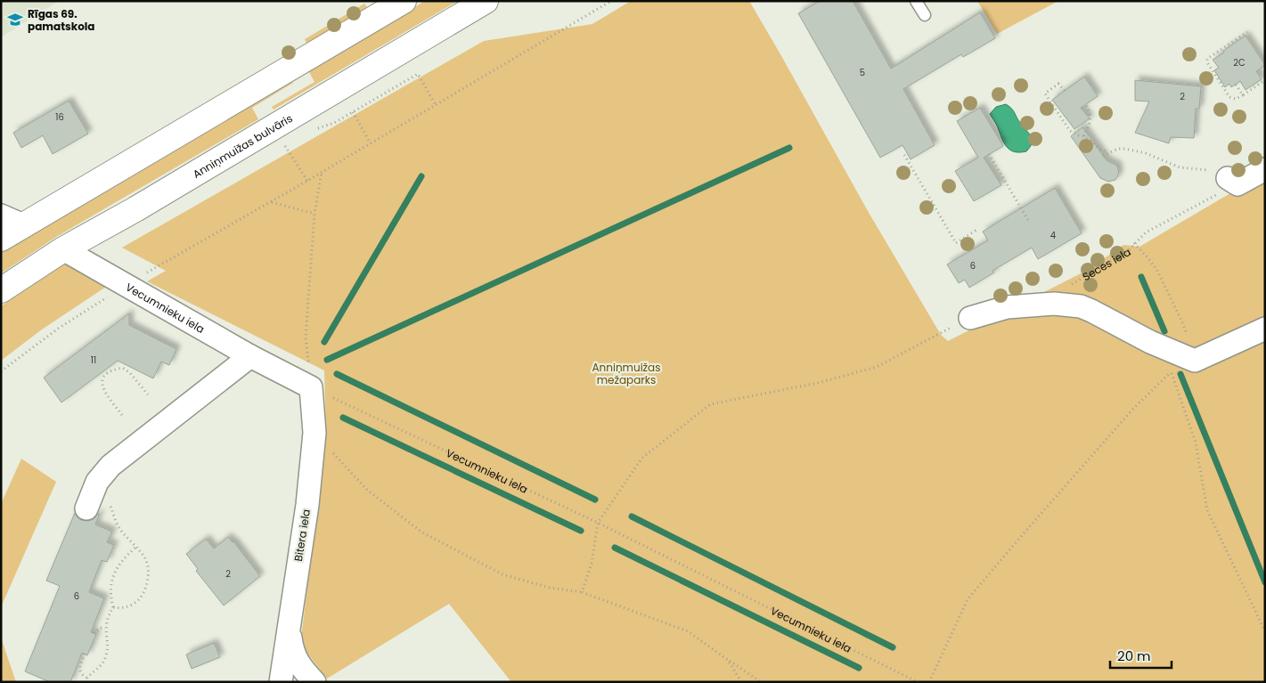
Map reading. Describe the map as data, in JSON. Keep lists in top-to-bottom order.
{
  "streets": {
    "street": ["Anniņmuižas bulvāris", "Vecumnieku iela", "Bitera iela"],
    "path": ["Seces iela"]
  },
  "crossings": [
    ["Anniņmuižas bulvāris", "Vecumnieku iela"],
    ["Vecumnieku iela", "Bitera iela"]
  ],
  "parks": ["Anniņmuižas mežaparks"],
  "places": {
    "school or university": ["Rīgas 69. pamatskola"]
  },
  "house_numbers": [
    "2C",
    "5",
    "2",
    "16",
    "4",
    "6",
    "11",
    "2",
    "6"
  ],
  "scale_bar": "20 m"
}
